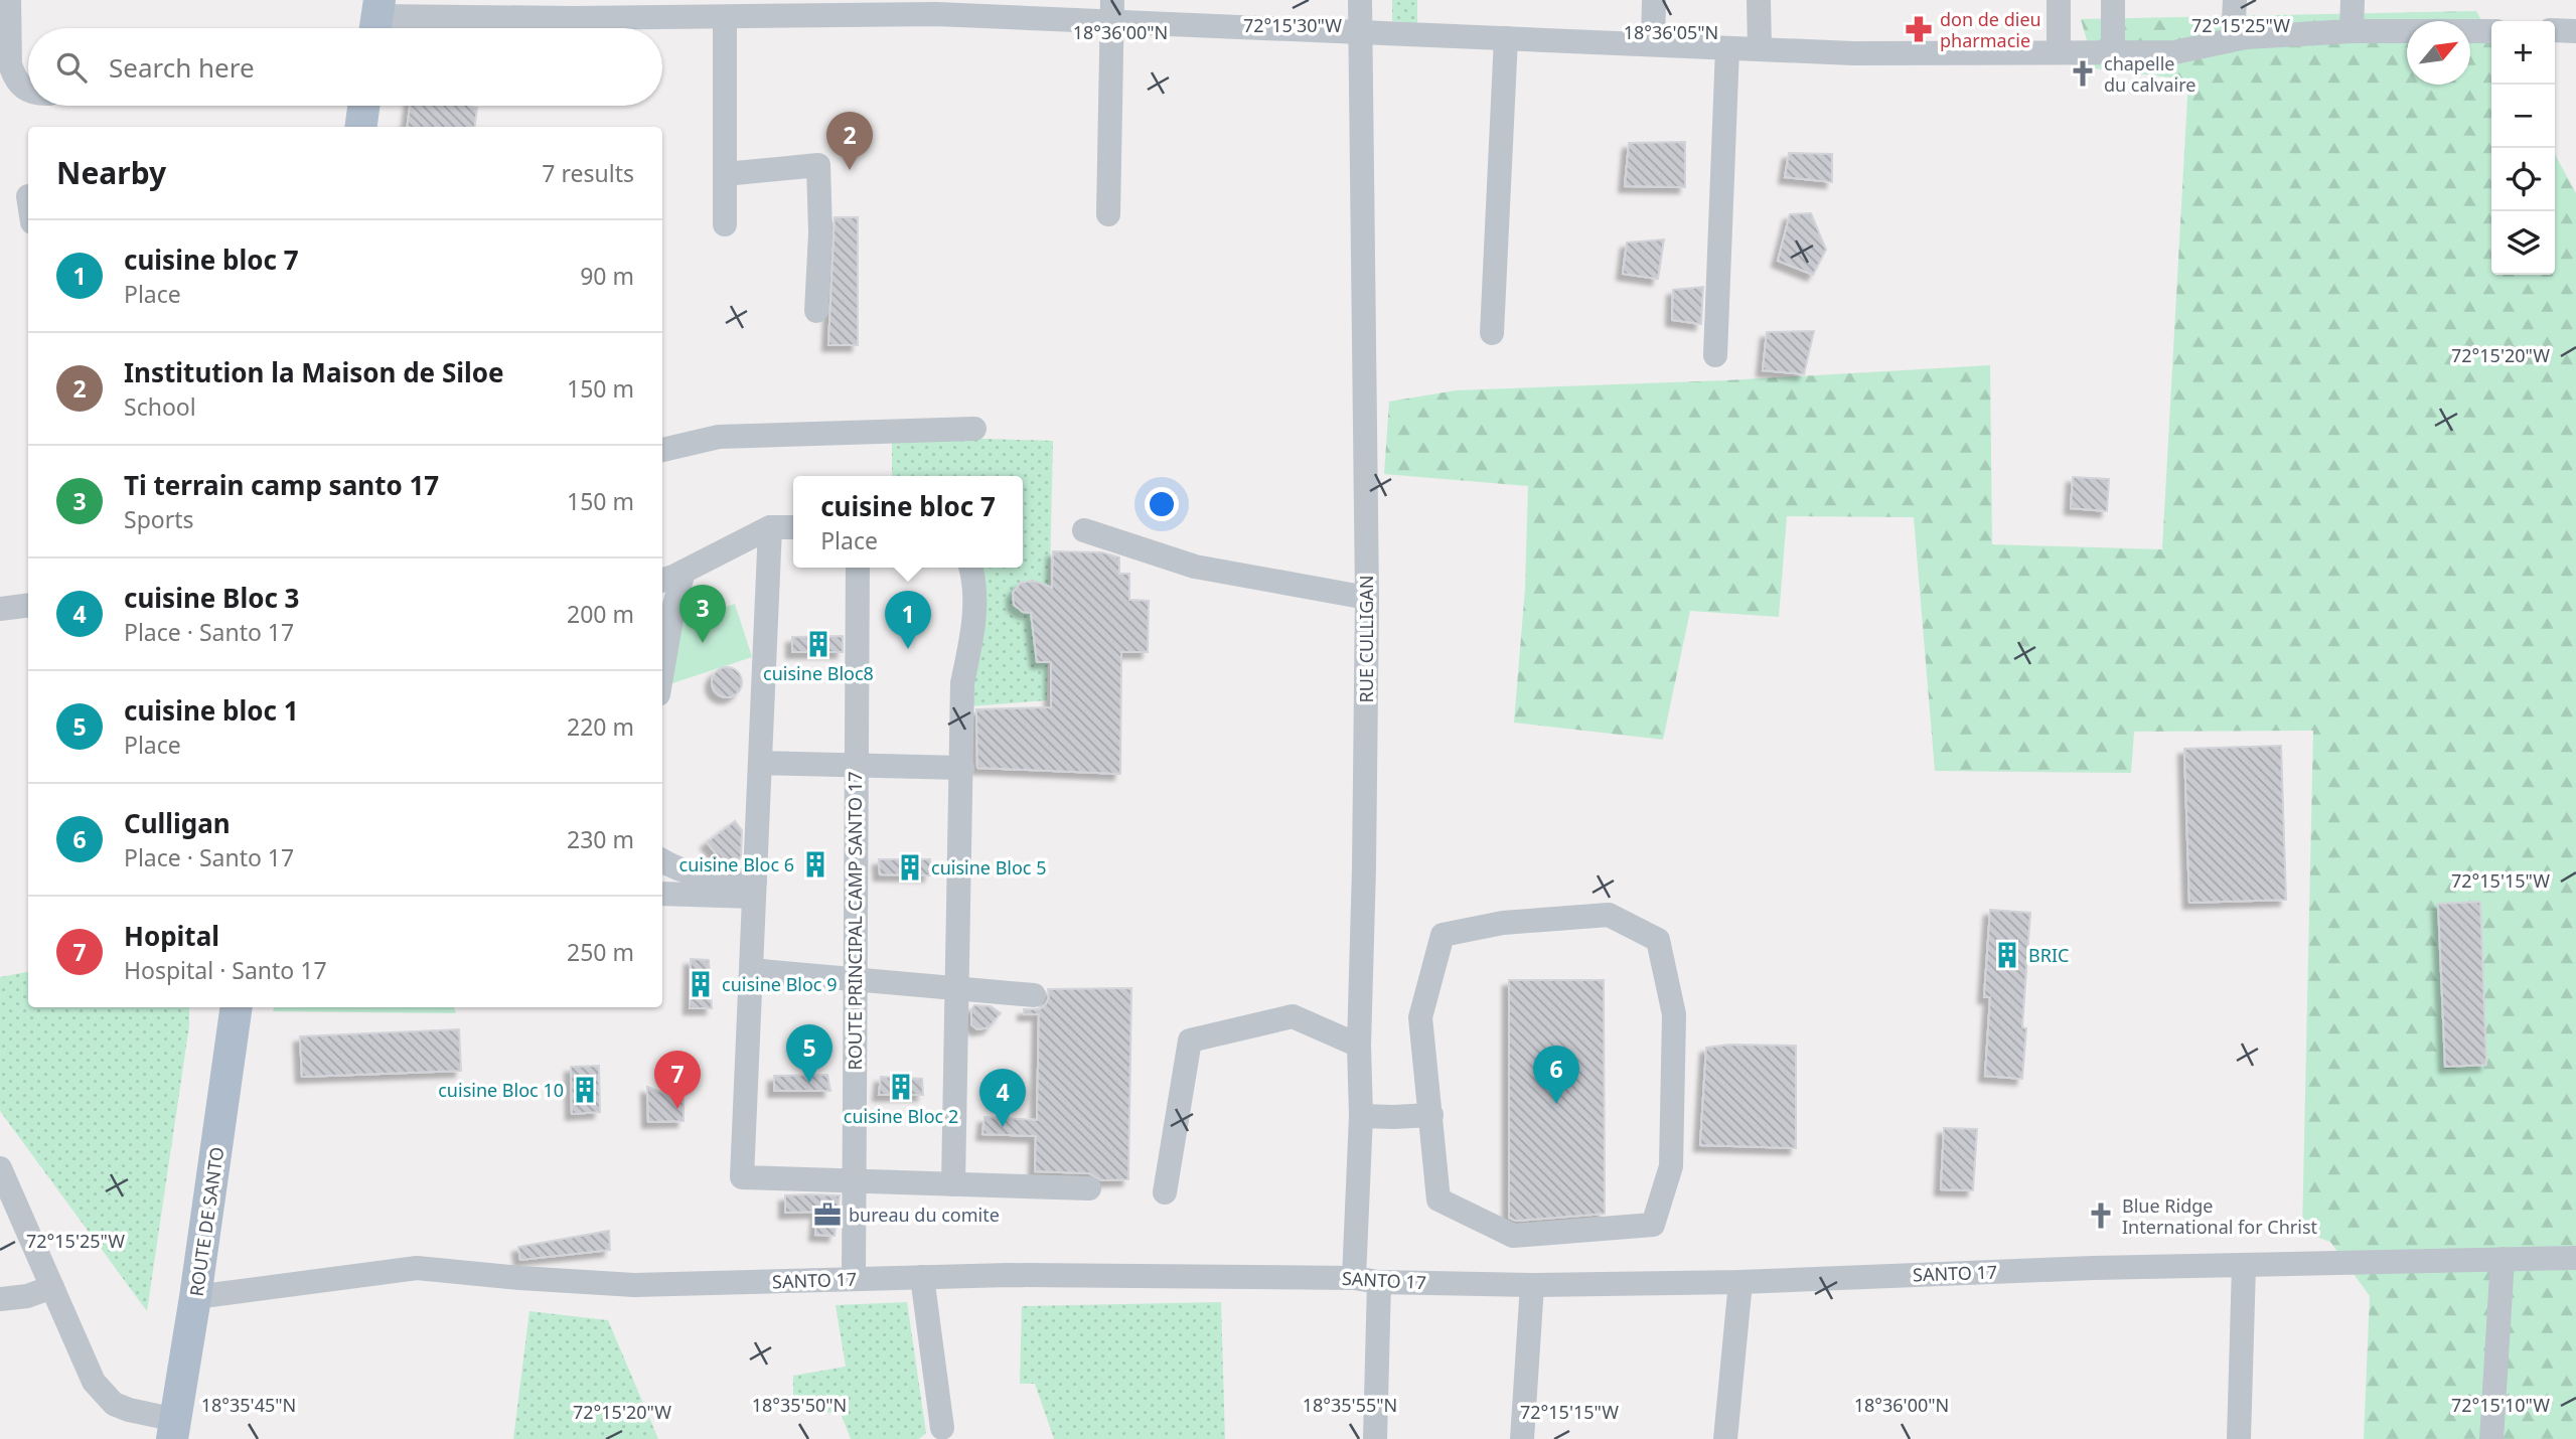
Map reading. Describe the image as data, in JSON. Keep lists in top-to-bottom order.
{
  "streets": {
    "main road": ["ROUTE DE SANTO"],
    "street": ["RUE CULLIGAN", "ROUTE PRINCIPAL CAMP SANTO 17", "SANTO 17"]
  },
  "crossings": [
    ["RUE CULLIGAN", "SANTO 17"],
    ["ROUTE PRINCIPAL CAMP SANTO 17", "SANTO 17"],
    ["ROUTE DE SANTO", "SANTO 17"]
  ],
  "places": {
    "pharmacy": ["don de dieu pharmacie"],
    "church": ["chapelle du calvaire", "Blue Ridge International for Christ"],
    "building": [
      "cuisine Bloc8",
      "cuisine Bloc 6",
      "cuisine Bloc 5",
      "BRIC",
      "cuisine Bloc 9",
      "cuisine Bloc 2",
      "cuisine Bloc 10"
    ],
    "office": ["bureau du comite"]
  },
  "north": "top right",
  "page": {
    "map_buttons": ["+", "−"],
    "search": "Search here",
    "pins": [
      "2",
      "3",
      "1",
      "5",
      "6",
      "7",
      "4"
    ],
    "heading": ["Nearby", "7 results"],
    "list": [
      {
        "mark": "1",
        "name": "cuisine bloc 7",
        "note": "Place",
        "value": "90 m"
      },
      {
        "mark": "2",
        "name": "Institution la Maison de Siloe",
        "note": "School",
        "value": "150 m"
      },
      {
        "mark": "3",
        "name": "Ti terrain camp santo 17",
        "note": "Sports",
        "value": "150 m"
      },
      {
        "mark": "4",
        "name": "cuisine Bloc 3",
        "note": "Place · Santo 17",
        "value": "200 m"
      },
      {
        "mark": "5",
        "name": "cuisine bloc 1",
        "note": "Place",
        "value": "220 m"
      },
      {
        "mark": "6",
        "name": "Culligan",
        "note": "Place · Santo 17",
        "value": "230 m"
      },
      {
        "mark": "7",
        "name": "Hopital",
        "note": "Hospital · Santo 17",
        "value": "250 m"
      }
    ],
    "popup": ["cuisine bloc 7", "Place"]
  },
  "coordinates": [
    "72°15'30\"W",
    "72°15'25\"W",
    "18°36'00\"N",
    "18°36'05\"N",
    "72°15'20\"W",
    "72°15'15\"W",
    "18°35'45\"N",
    "18°35'50\"N",
    "18°35'55\"N",
    "72°15'10\"W"
  ]
}
